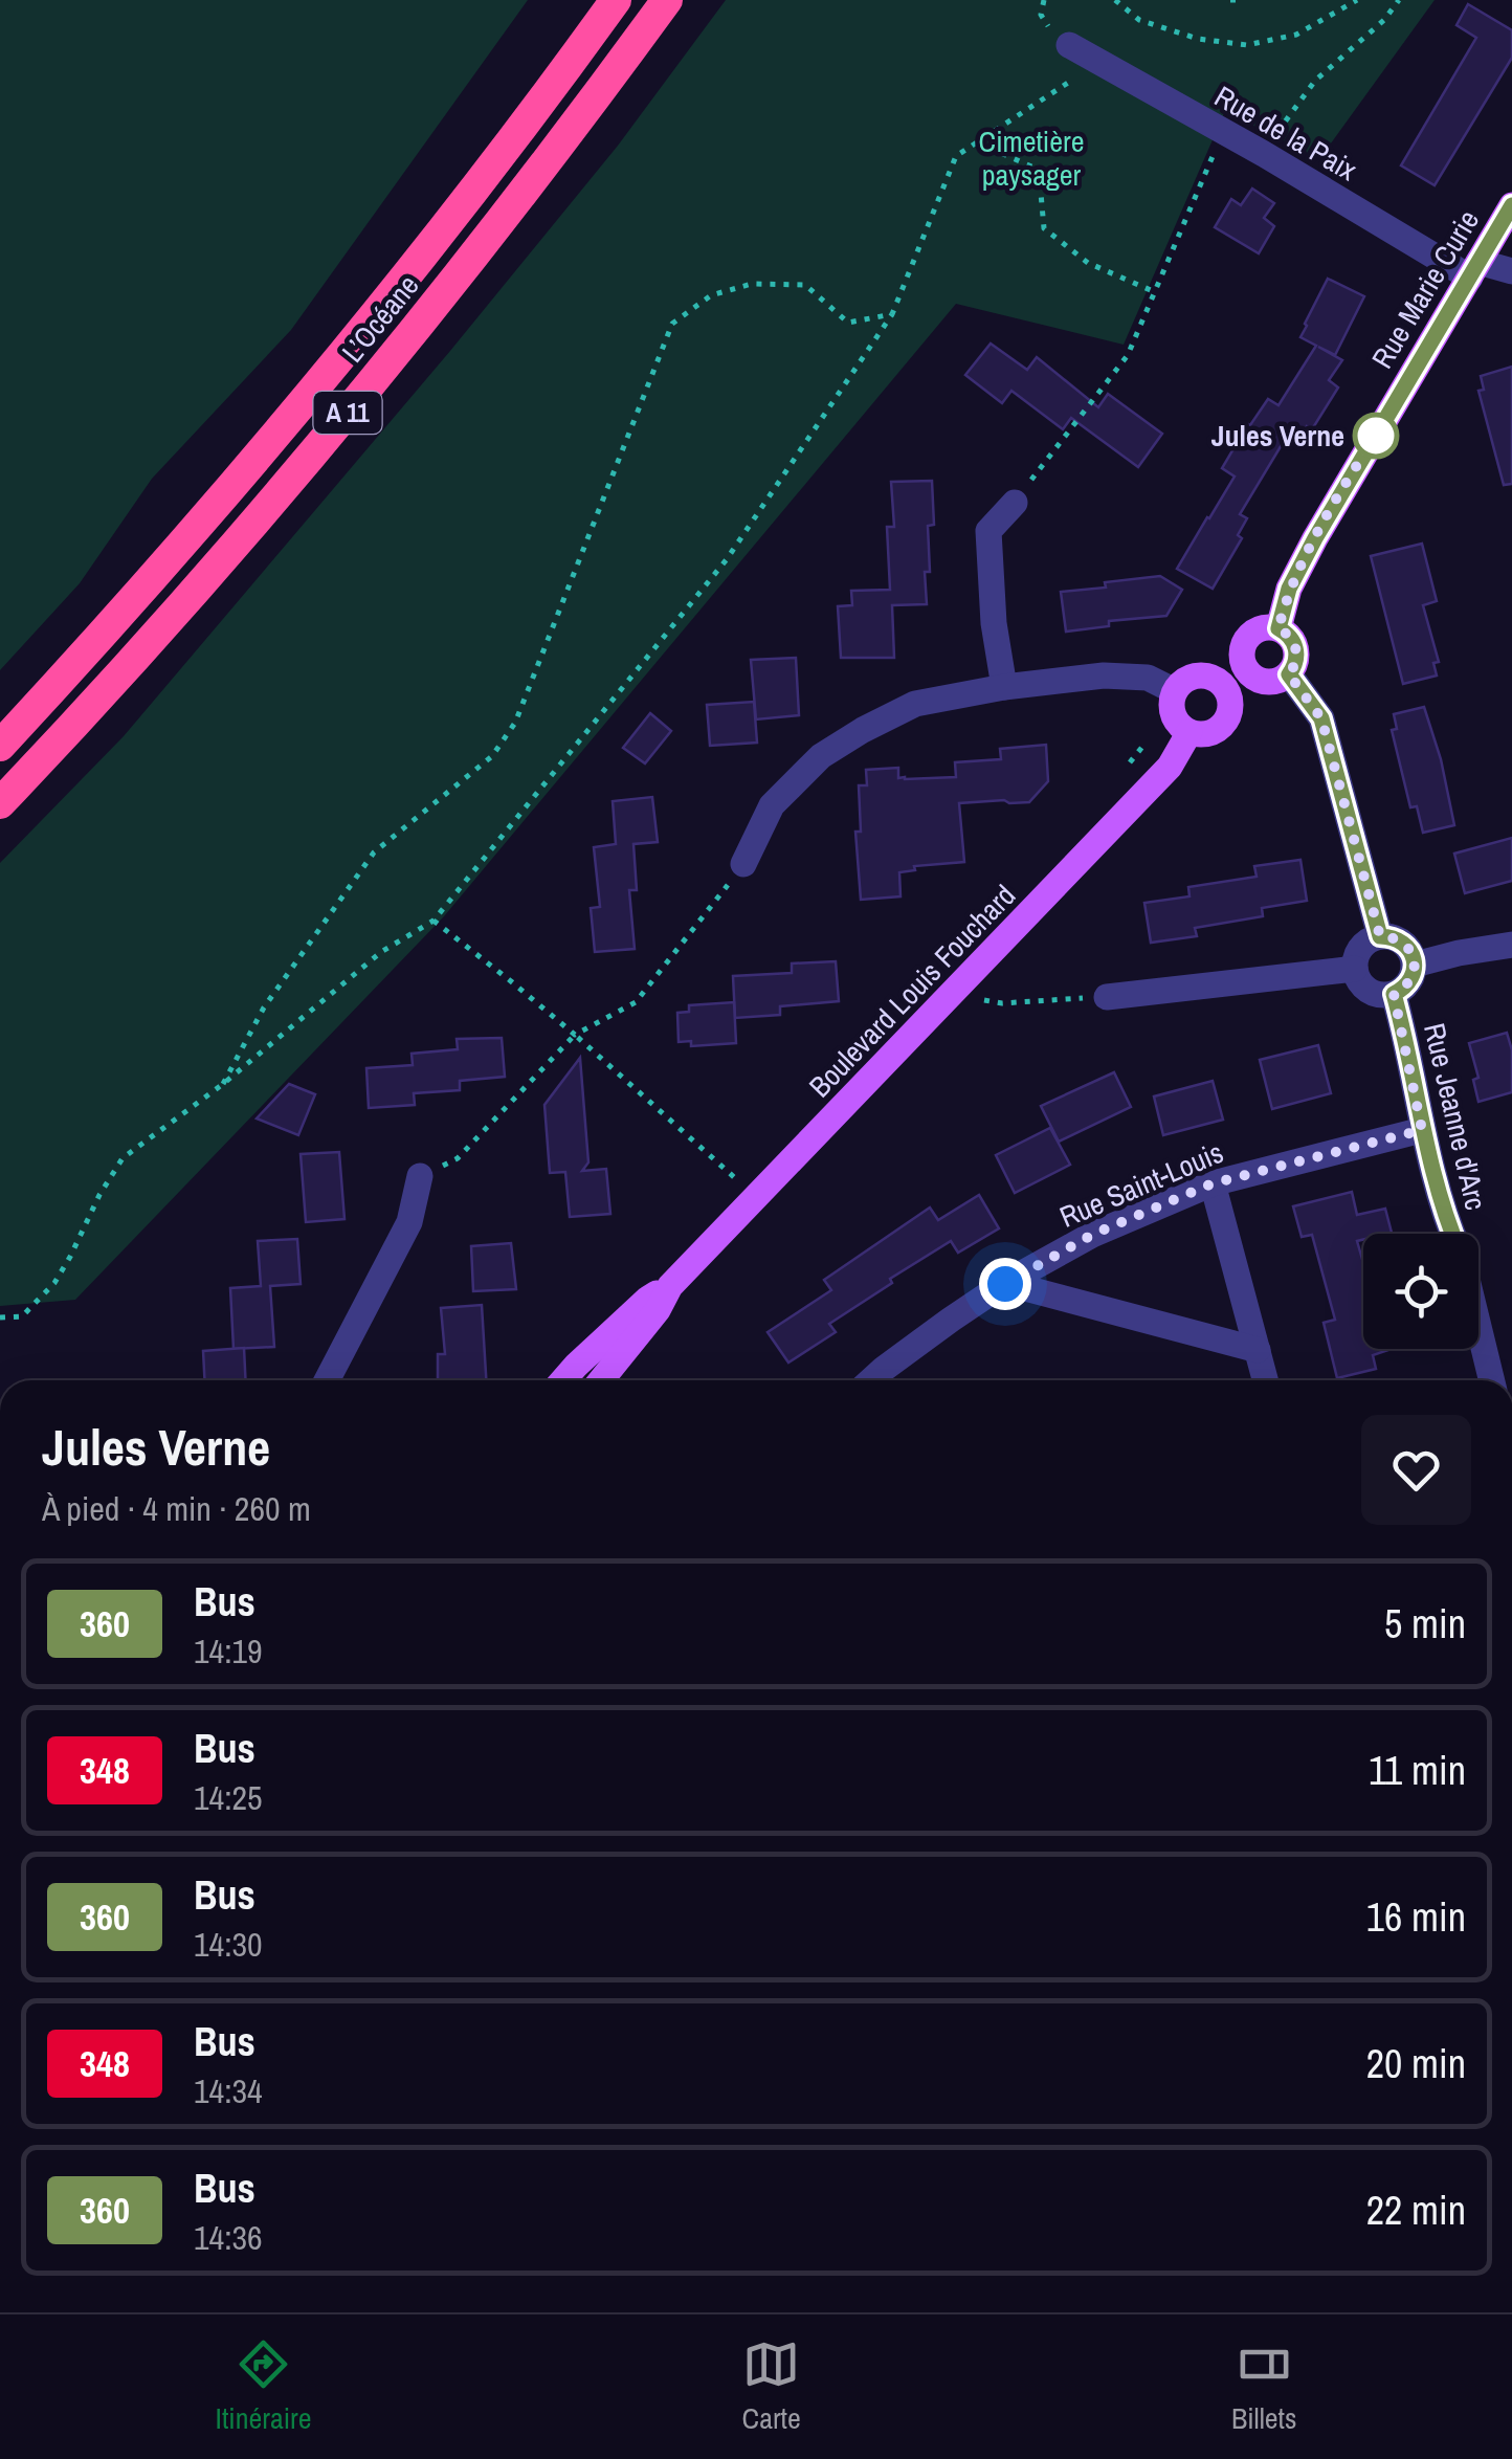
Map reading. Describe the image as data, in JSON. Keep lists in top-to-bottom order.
{
  "streets": {
    "highway": ["L’Océane", "A 11"],
    "main road": ["Rue Marie Curie", "Boulevard Louis Fouchard"],
    "street": ["Rue de la Paix", "Rue Jeanne d'Arc", "Rue Saint-Louis"]
  },
  "crossings": [
    ["Rue de la Paix", "Rue Marie Curie"],
    ["Rue Marie Curie", "Boulevard Louis Fouchard"],
    ["Rue Jeanne d'Arc", "Rue Saint-Louis"]
  ],
  "parks": ["Cimetière paysager"],
  "places": ["Jules Verne"],
  "lines": ["bus line 360"],
  "page": {
    "heading": ["Jules Verne", "À pied · 4 min · 260 m"],
    "list": [
      {
        "mark": "360",
        "name": "Bus",
        "note": "14:19",
        "value": "5 min"
      },
      {
        "mark": "348",
        "name": "Bus",
        "note": "14:25",
        "value": "11 min"
      },
      {
        "mark": "360",
        "name": "Bus",
        "note": "14:30",
        "value": "16 min"
      },
      {
        "mark": "348",
        "name": "Bus",
        "note": "14:34",
        "value": "20 min"
      },
      {
        "mark": "360",
        "name": "Bus",
        "note": "14:36",
        "value": "22 min"
      }
    ],
    "tabs": ["Itinéraire", "Carte", "Billets"]
  }
}
